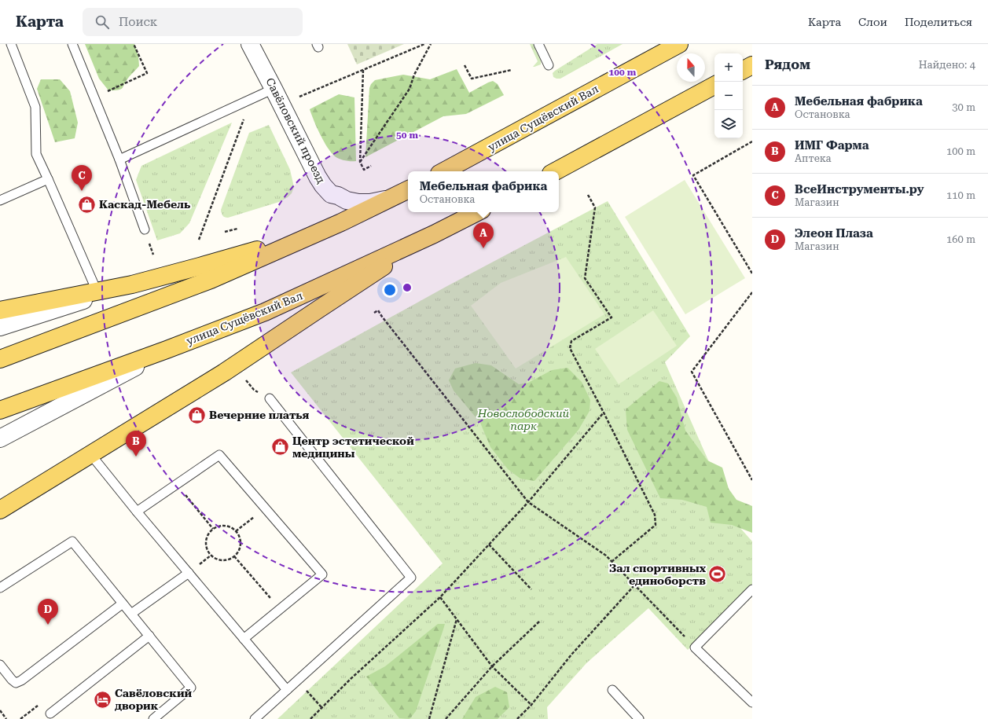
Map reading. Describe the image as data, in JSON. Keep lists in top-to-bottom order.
{
  "streets": {
    "main road": ["улица Сущёвский Вал"],
    "street": ["Савёловский проезд"]
  },
  "parks": ["Новослободский парк"],
  "places": {
    "shop": ["Каскад-Мебель", "Вечерние платья", "Центр эстетической медицины"],
    "sports": ["Зал спортивных единоборств"],
    "hotel": ["Савёловский дворик"]
  },
  "north": "top",
  "page": {
    "header": "Карта",
    "search": "Поиск",
    "nav": ["Карта", "Слои", "Поделиться"],
    "heading": ["Рядом", "Найдено: 4"],
    "map_buttons": ["+", "−"],
    "list": [
      {
        "mark": "A",
        "name": "Мебельная фабрика",
        "note": "Остановка",
        "value": "30 m"
      },
      {
        "mark": "B",
        "name": "ИМГ Фарма",
        "note": "Аптека",
        "value": "100 m"
      },
      {
        "mark": "C",
        "name": "ВсеИнструменты.ру",
        "note": "Магазин",
        "value": "110 m"
      },
      {
        "mark": "D",
        "name": "Элеон Плаза",
        "note": "Магазин",
        "value": "160 m"
      }
    ],
    "pins": [
      "C",
      "A",
      "B",
      "D"
    ],
    "popup": ["Мебельная фабрика", "Остановка"]
  },
  "rings": ["100 m", "50 m"]
}
